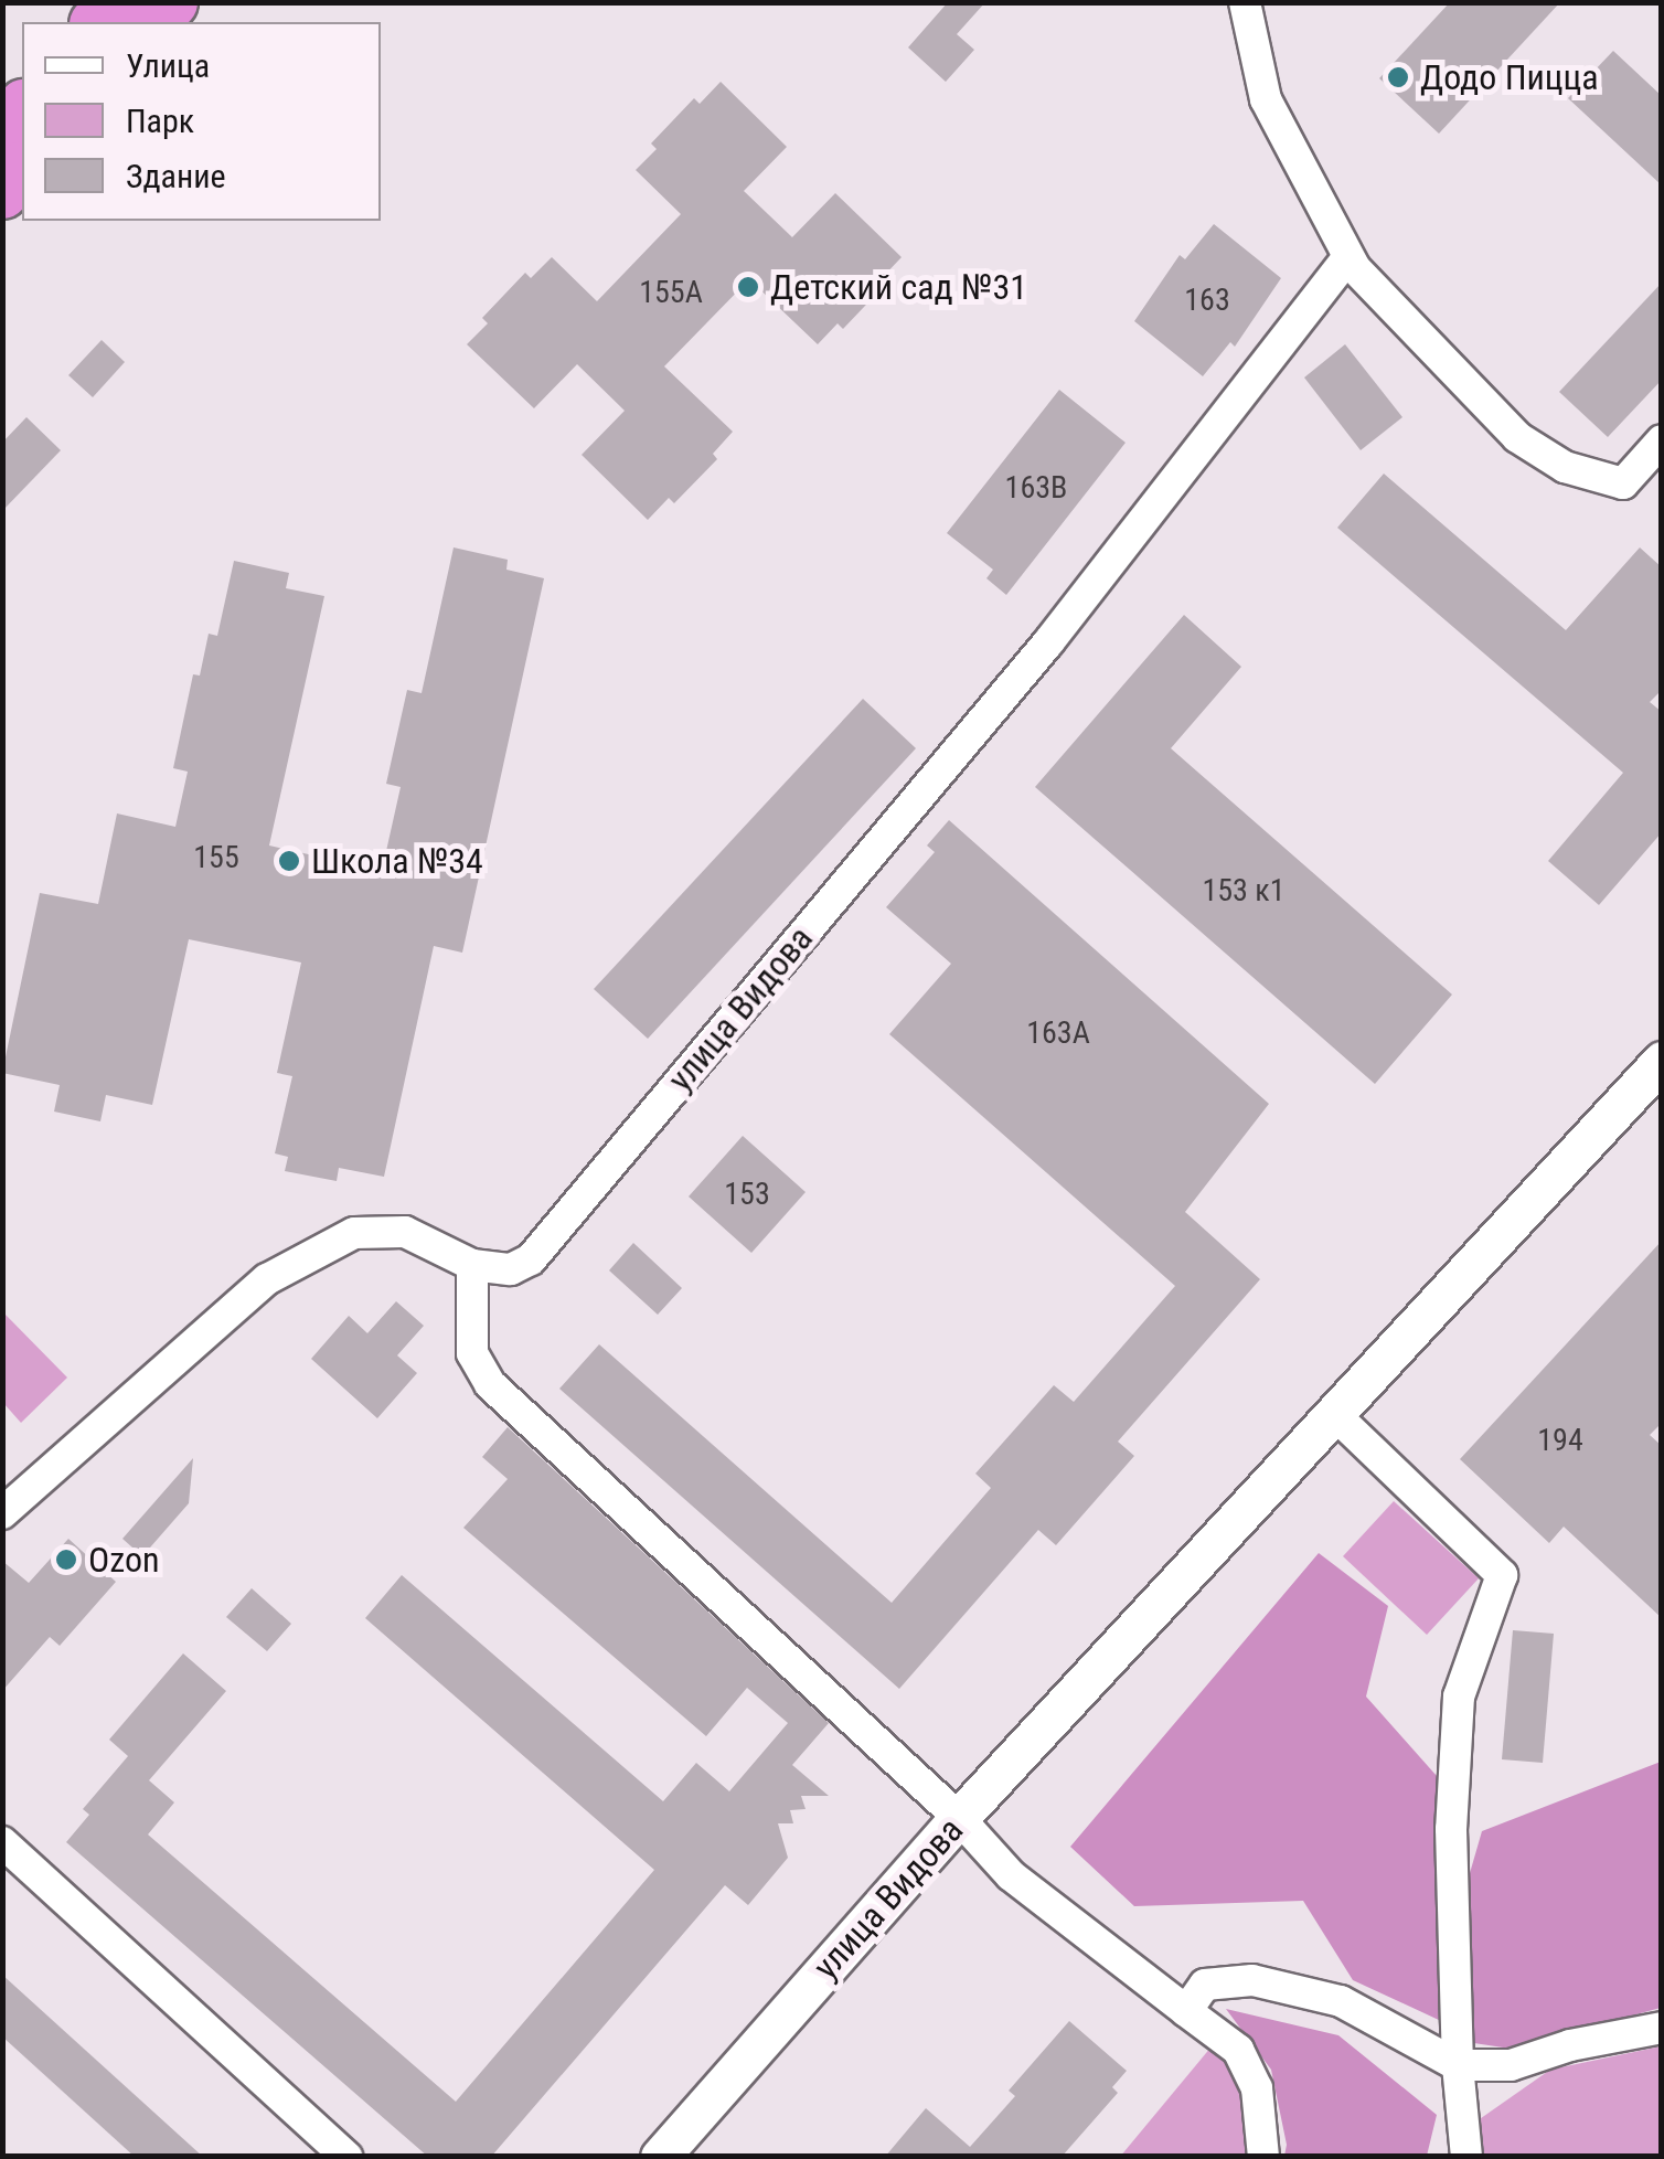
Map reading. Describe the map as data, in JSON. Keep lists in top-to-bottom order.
{
  "streets": {
    "street": ["улица Видова"]
  },
  "places": [
    "Додо Пицца",
    "Детский сад №31",
    "Школа №34",
    "Ozon"
  ],
  "house_numbers": [
    "155А",
    "163",
    "163В",
    "155",
    "153 к1",
    "163А",
    "153",
    "194"
  ],
  "legend": ["Улица", "Парк", "Здание"]
}
